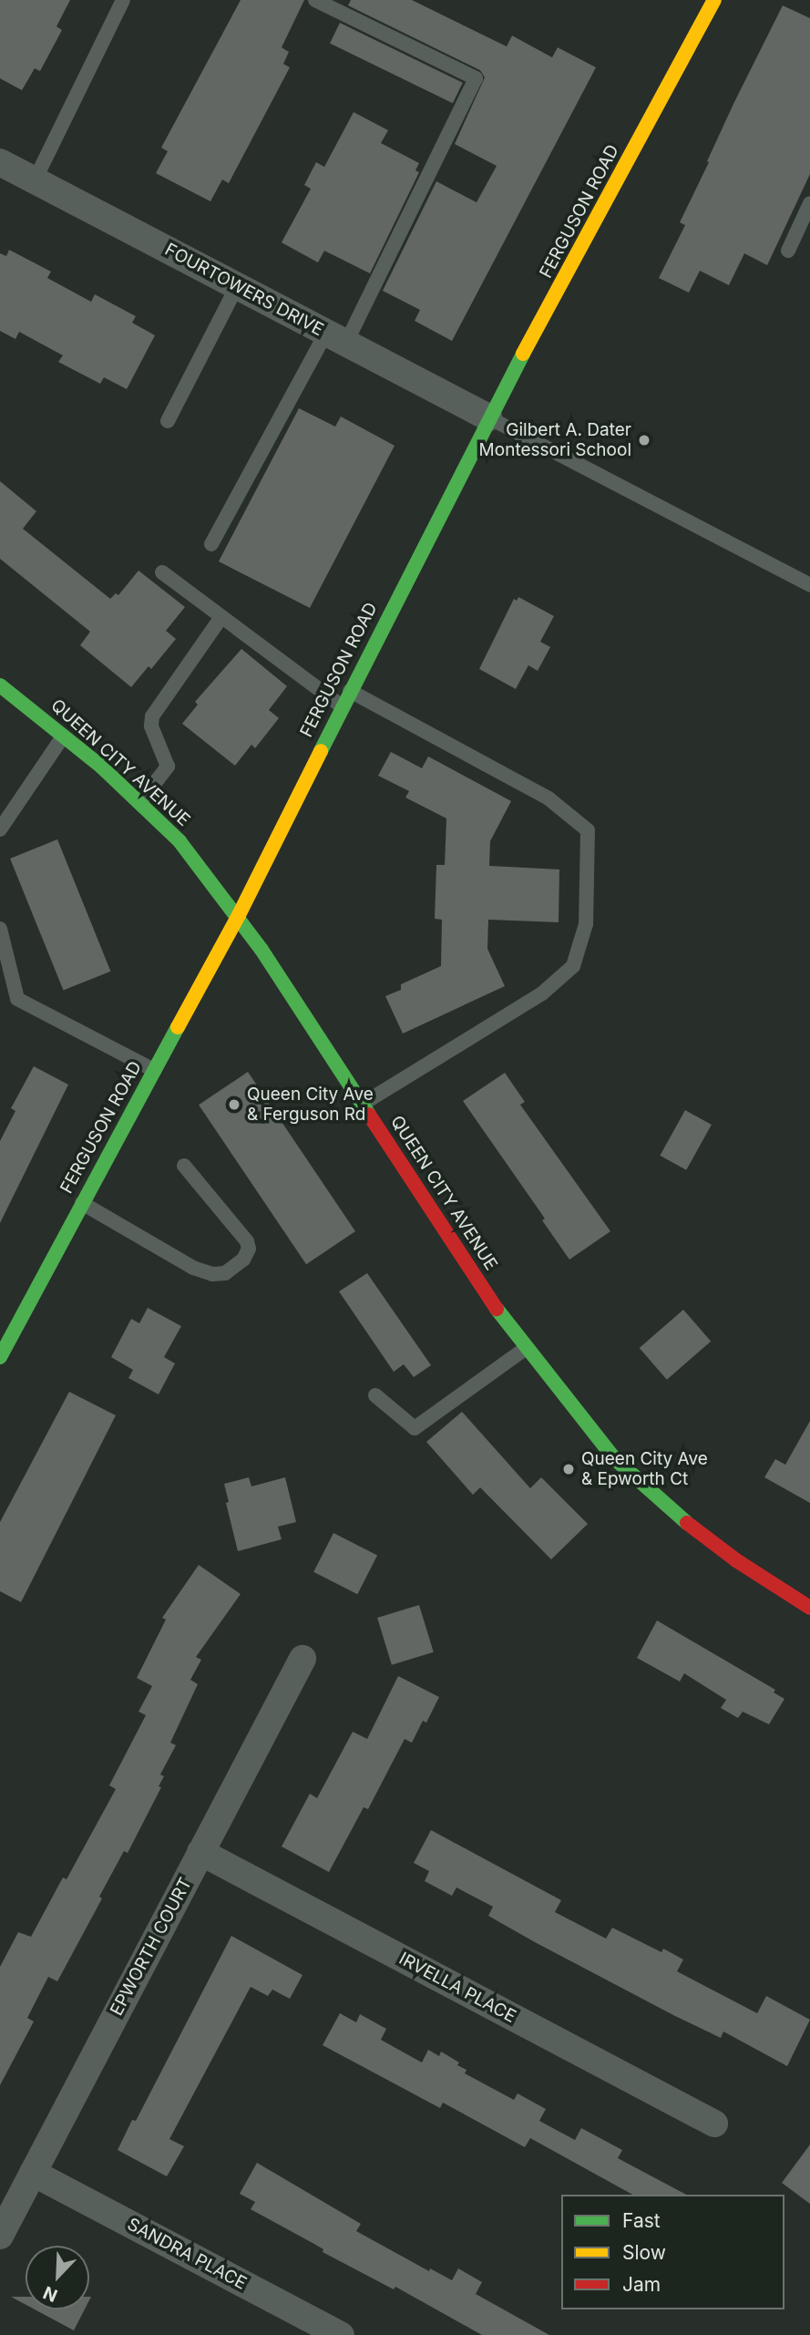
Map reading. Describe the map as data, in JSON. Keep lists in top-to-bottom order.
{
  "streets": {
    "street": [
      "FERGUSON ROAD",
      "FOURTOWERS DRIVE",
      "QUEEN CITY AVENUE",
      "EPWORTH COURT",
      "IRVELLA PLACE",
      "SANDRA PLACE"
    ]
  },
  "crossings": [
    ["FERGUSON ROAD", "FOURTOWERS DRIVE"],
    ["FERGUSON ROAD", "QUEEN CITY AVENUE"],
    ["EPWORTH COURT", "IRVELLA PLACE"],
    ["EPWORTH COURT", "SANDRA PLACE"]
  ],
  "places": ["Gilbert A. Dater Montessori School", "Queen City Ave & Ferguson Rd", "Queen City Ave & Epworth Ct"],
  "legend": ["Fast", "Slow", "Jam"],
  "north": "bottom left"
}
